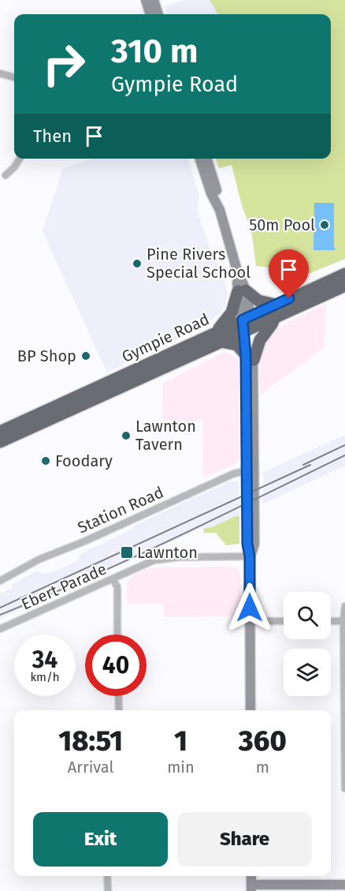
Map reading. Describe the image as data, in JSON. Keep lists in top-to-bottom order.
{
  "streets": {
    "highway": ["Gympie Road"],
    "street": ["Station Road", "Ebert Parade"]
  },
  "places": {
    "other": [
      "50m Pool",
      "Pine Rivers Special School",
      "BP Shop",
      "Lawnton Tavern",
      "Foodary"
    ],
    "transit": ["Lawnton"]
  },
  "page": {
    "turn": ["310 m", "Gympie Road"],
    "then": "Then",
    "speed": "34 km/h",
    "limit": "40",
    "eta": [
      "18:51",
      "Arrival",
      "1",
      "min",
      "360",
      "m"
    ],
    "buttons": ["Exit", "Share"]
  }
}
